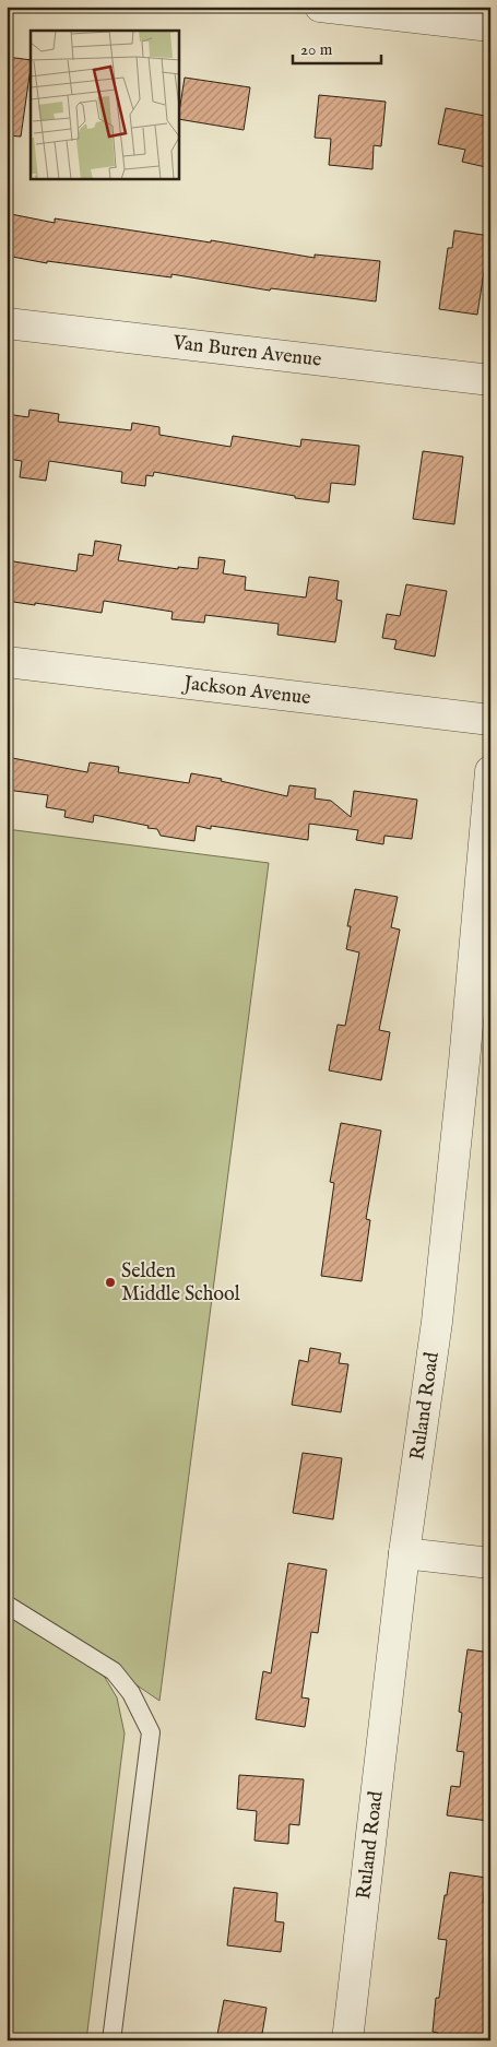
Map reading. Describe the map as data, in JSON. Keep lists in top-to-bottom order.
{
  "streets": {
    "street": ["Van Buren Avenue", "Jackson Avenue", "Ruland Road"]
  },
  "places": ["Selden Middle School"],
  "scale_bar": "20 m"
}
